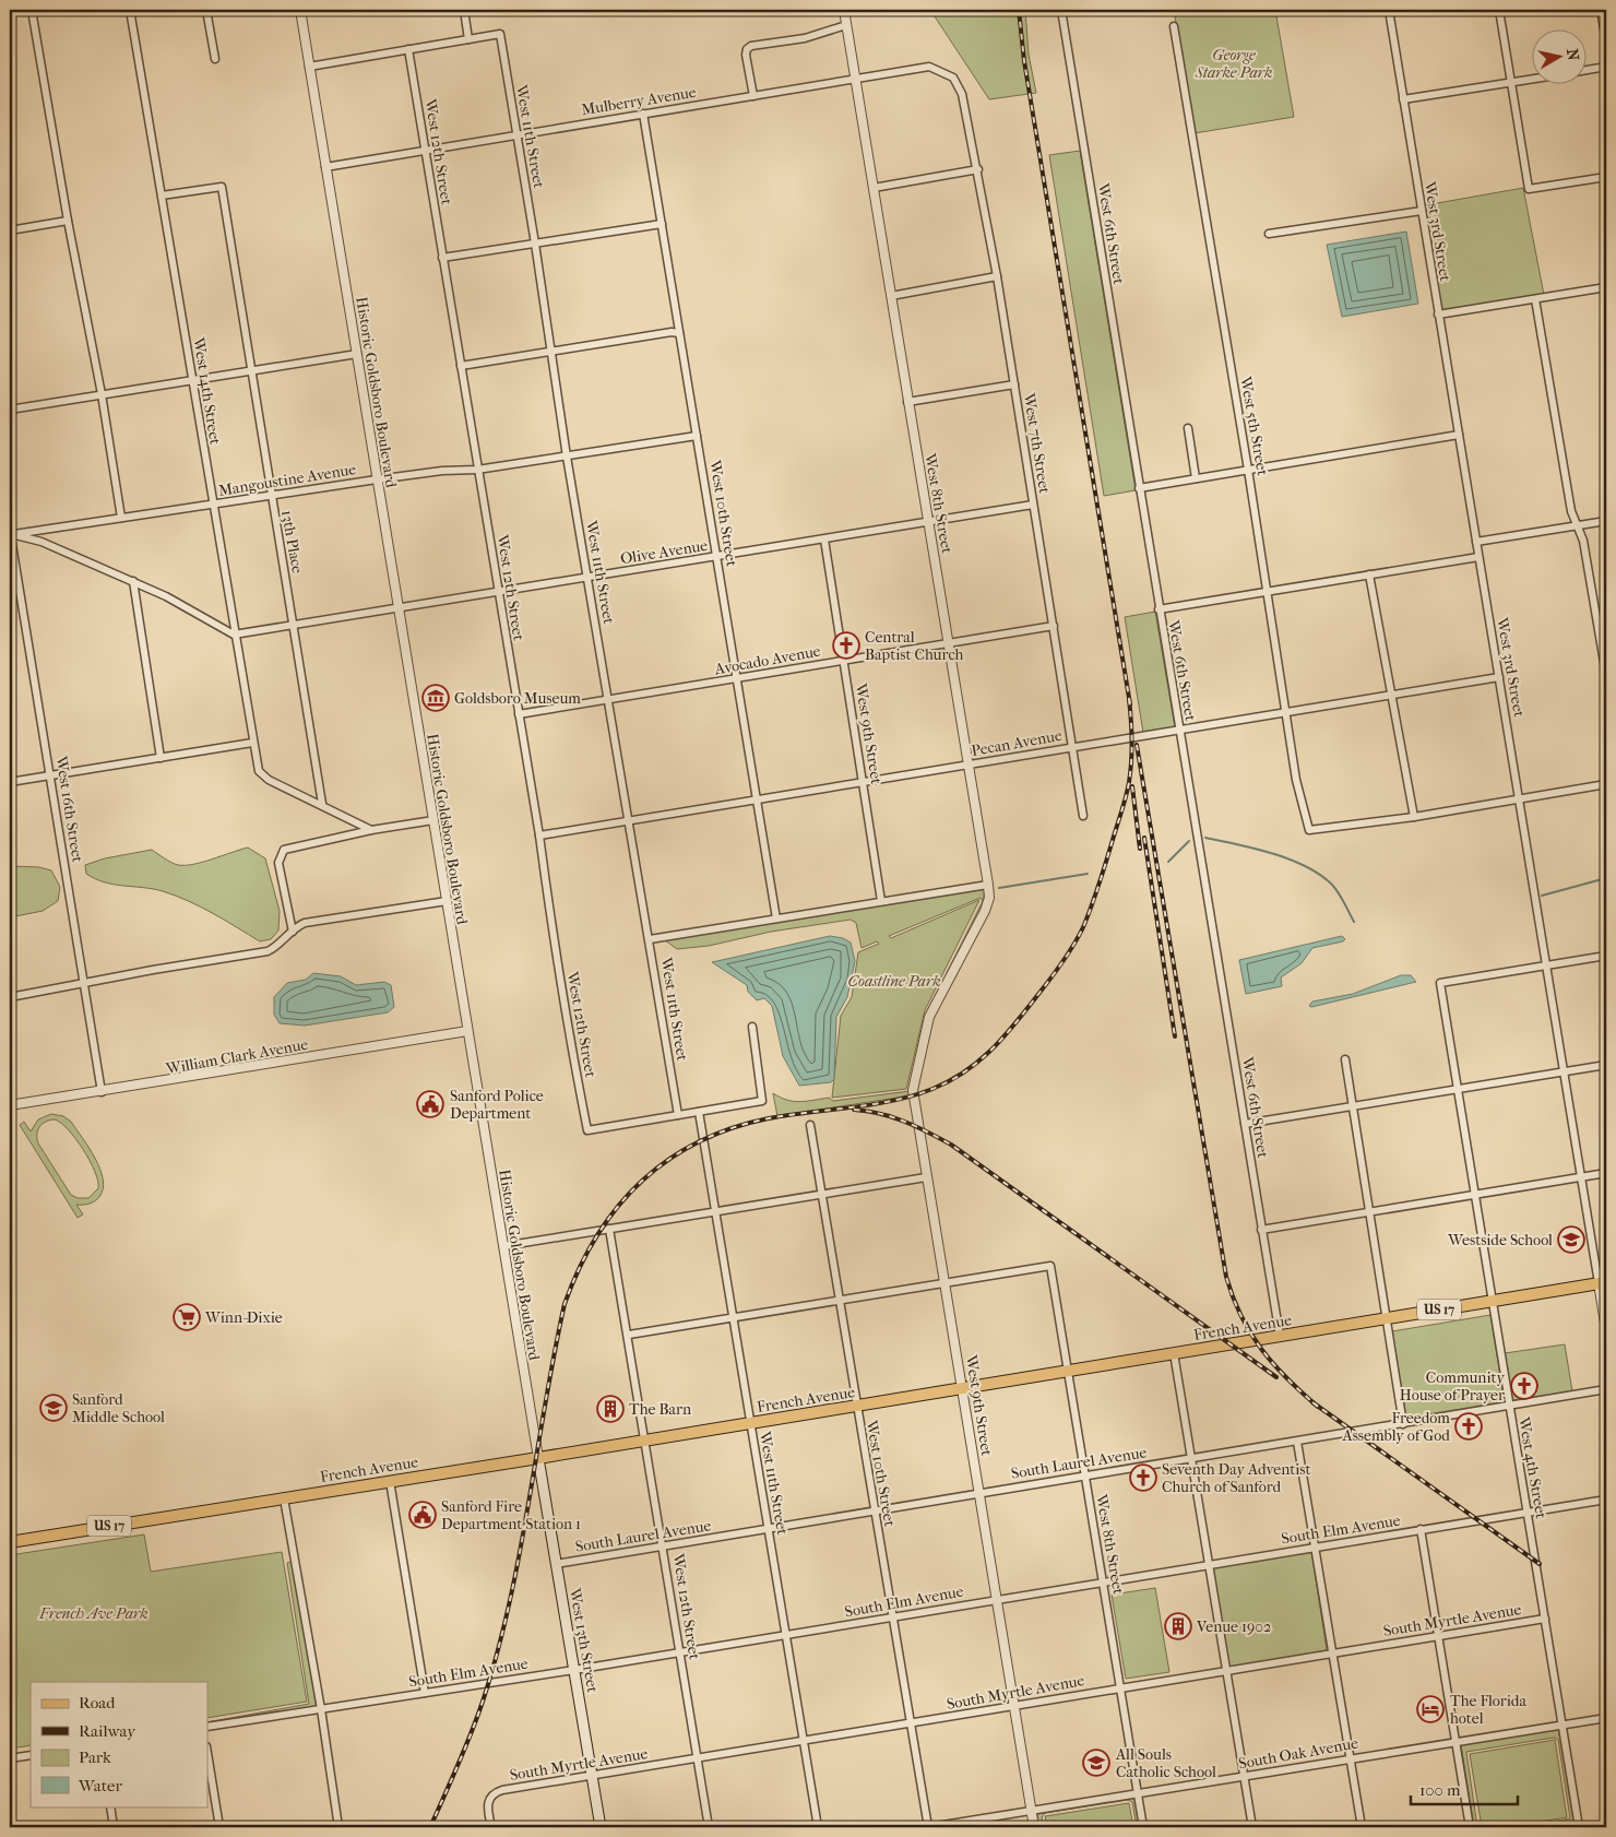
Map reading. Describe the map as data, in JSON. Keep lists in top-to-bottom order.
{
  "streets": {
    "main road": ["US 17", "French Avenue", "West 13th Street"],
    "street": [
      "Mulberry Avenue",
      "West 11th Street",
      "West 12th Street",
      "West 3rd Street",
      "West 6th Street",
      "West 14th Street",
      "Historic Goldsboro Boulevard",
      "West 5th Street",
      "West 7th Street",
      "Mangoustine Avenue",
      "West 8th Street",
      "West 10th Street",
      "13th Place",
      "Olive Avenue",
      "Avocado Avenue",
      "West 9th Street",
      "Pecan Avenue",
      "West 16th Street",
      "William Clark Avenue",
      "South Laurel Avenue",
      "West 4th Street",
      "South Elm Avenue",
      "South Myrtle Avenue",
      "South Oak Avenue"
    ]
  },
  "crossings": [
    ["Mulberry Avenue", "West 11th Street"],
    ["Mulberry Avenue", "West 12th Street"],
    ["Mulberry Avenue", "Historic Goldsboro Boulevard"],
    ["Mulberry Avenue", "West 7th Street"],
    ["Mulberry Avenue", "West 8th Street"],
    ["Mulberry Avenue", "West 10th Street"],
    ["West 11th Street", "West 12th Street"],
    ["West 11th Street", "Mangoustine Avenue"],
    ["West 11th Street", "Olive Avenue"],
    ["West 11th Street", "Avocado Avenue"],
    ["West 11th Street", "Pecan Avenue"],
    ["West 11th Street", "French Avenue"],
    ["West 11th Street", "South Laurel Avenue"],
    ["West 11th Street", "South Elm Avenue"],
    ["West 11th Street", "South Myrtle Avenue"],
    ["West 12th Street", "Mangoustine Avenue"],
    ["West 12th Street", "Olive Avenue"],
    ["West 12th Street", "Avocado Avenue"],
    ["West 12th Street", "Pecan Avenue"],
    ["West 12th Street", "French Avenue"],
    ["West 12th Street", "South Laurel Avenue"],
    ["West 12th Street", "South Elm Avenue"],
    ["West 12th Street", "South Myrtle Avenue"],
    ["West 3rd Street", "Pecan Avenue"],
    ["West 3rd Street", "French Avenue"],
    ["West 3rd Street", "West 4th Street"],
    ["West 6th Street", "Pecan Avenue"],
    ["West 6th Street", "French Avenue"],
    ["West 14th Street", "Mangoustine Avenue"],
    ["West 14th Street", "13th Place"],
    ["West 14th Street", "Olive Avenue"],
    ["Historic Goldsboro Boulevard", "Mangoustine Avenue"],
    ["Historic Goldsboro Boulevard", "Olive Avenue"],
    ["Historic Goldsboro Boulevard", "William Clark Avenue"],
    ["Historic Goldsboro Boulevard", "French Avenue"],
    ["Historic Goldsboro Boulevard", "West 13th Street"],
    ["West 5th Street", "Pecan Avenue"],
    ["West 7th Street", "Olive Avenue"],
    ["West 7th Street", "Avocado Avenue"],
    ["West 7th Street", "Pecan Avenue"],
    ["Mangoustine Avenue", "West 10th Street"],
    ["Mangoustine Avenue", "13th Place"],
    ["Mangoustine Avenue", "West 16th Street"],
    ["West 8th Street", "Olive Avenue"],
    ["West 8th Street", "Avocado Avenue"],
    ["West 8th Street", "West 9th Street"],
    ["West 8th Street", "Pecan Avenue"],
    ["West 8th Street", "French Avenue"],
    ["West 8th Street", "South Laurel Avenue"],
    ["West 8th Street", "South Elm Avenue"],
    ["West 8th Street", "South Myrtle Avenue"],
    ["West 8th Street", "South Oak Avenue"],
    ["West 10th Street", "Olive Avenue"],
    ["West 10th Street", "Avocado Avenue"],
    ["West 10th Street", "Pecan Avenue"],
    ["West 10th Street", "French Avenue"],
    ["West 10th Street", "South Laurel Avenue"],
    ["West 10th Street", "South Elm Avenue"],
    ["West 10th Street", "South Myrtle Avenue"],
    ["West 10th Street", "South Oak Avenue"],
    ["13th Place", "Olive Avenue"],
    ["Olive Avenue", "West 9th Street"],
    ["Avocado Avenue", "West 9th Street"],
    ["West 9th Street", "Pecan Avenue"],
    ["West 9th Street", "French Avenue"],
    ["West 9th Street", "South Laurel Avenue"],
    ["West 9th Street", "South Elm Avenue"],
    ["West 9th Street", "South Myrtle Avenue"],
    ["West 9th Street", "South Oak Avenue"],
    ["West 16th Street", "William Clark Avenue"],
    ["French Avenue", "West 4th Street"],
    ["French Avenue", "West 13th Street"],
    ["South Laurel Avenue", "West 4th Street"],
    ["South Laurel Avenue", "West 13th Street"],
    ["West 4th Street", "South Elm Avenue"],
    ["West 4th Street", "South Myrtle Avenue"],
    ["West 4th Street", "South Oak Avenue"],
    ["South Elm Avenue", "West 13th Street"],
    ["South Myrtle Avenue", "West 13th Street"]
  ],
  "parks": ["George Starke Park", "Coastline Park", "French Ave Park"],
  "places": {
    "church": [
      "Central Baptist Church",
      "Community House of Prayer",
      "Freedom Assembly of God",
      "Seventh Day Adventist Church of Sanford"
    ],
    "museum": ["Goldsboro Museum"],
    "public building": ["Sanford Police Department", "Sanford Fire Department Station 1"],
    "school or university": ["Westside School", "Sanford Middle School", "All Souls Catholic School"],
    "supermarket": ["Winn-Dixie"],
    "building": ["The Barn", "Venue 1902"],
    "hotel": ["The Florida hotel"]
  },
  "legend": [
    "Road",
    "Railway",
    "Park",
    "Water"
  ],
  "scale_bar": "100 m",
  "north": "right"
}
